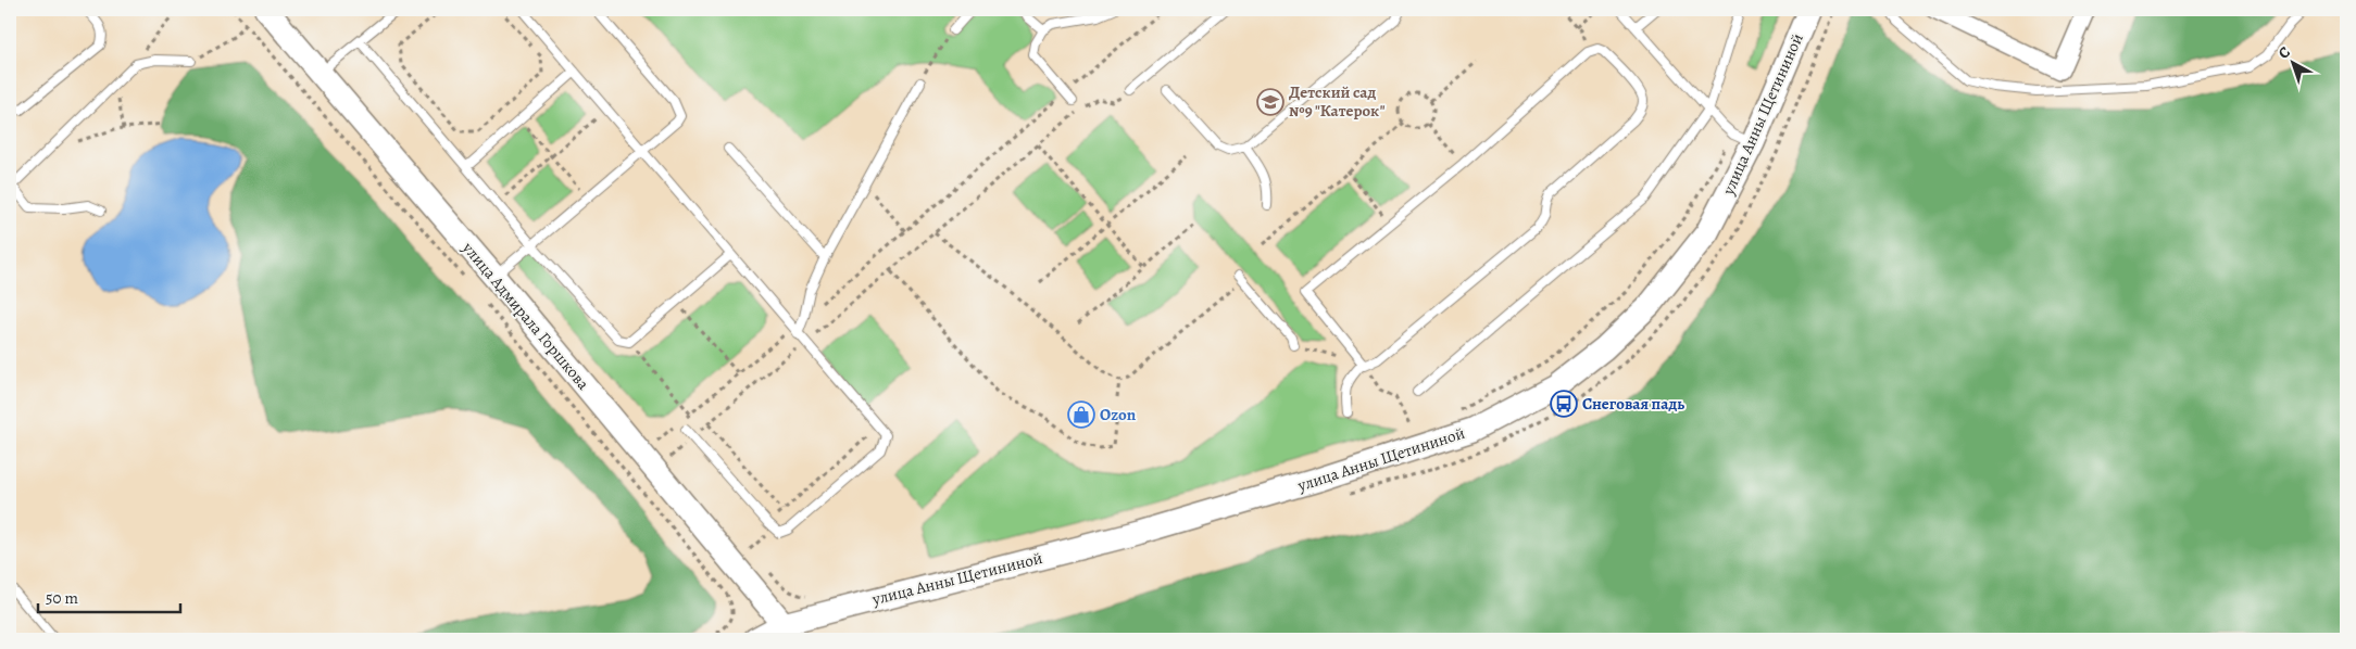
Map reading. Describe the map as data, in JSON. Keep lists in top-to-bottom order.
{
  "streets": {
    "main road": ["улица Анны Щетининой", "улица Адмирала Горшкова"]
  },
  "crossings": [
    ["улица Анны Щетининой", "улица Адмирала Горшкова"]
  ],
  "places": {
    "school or university": ["Детский сад №9 \"Катерок\""],
    "bus stop": ["Снеговая падь"],
    "shop": ["Ozon"]
  },
  "scale_bar": "50 m",
  "north": "top left"
}
